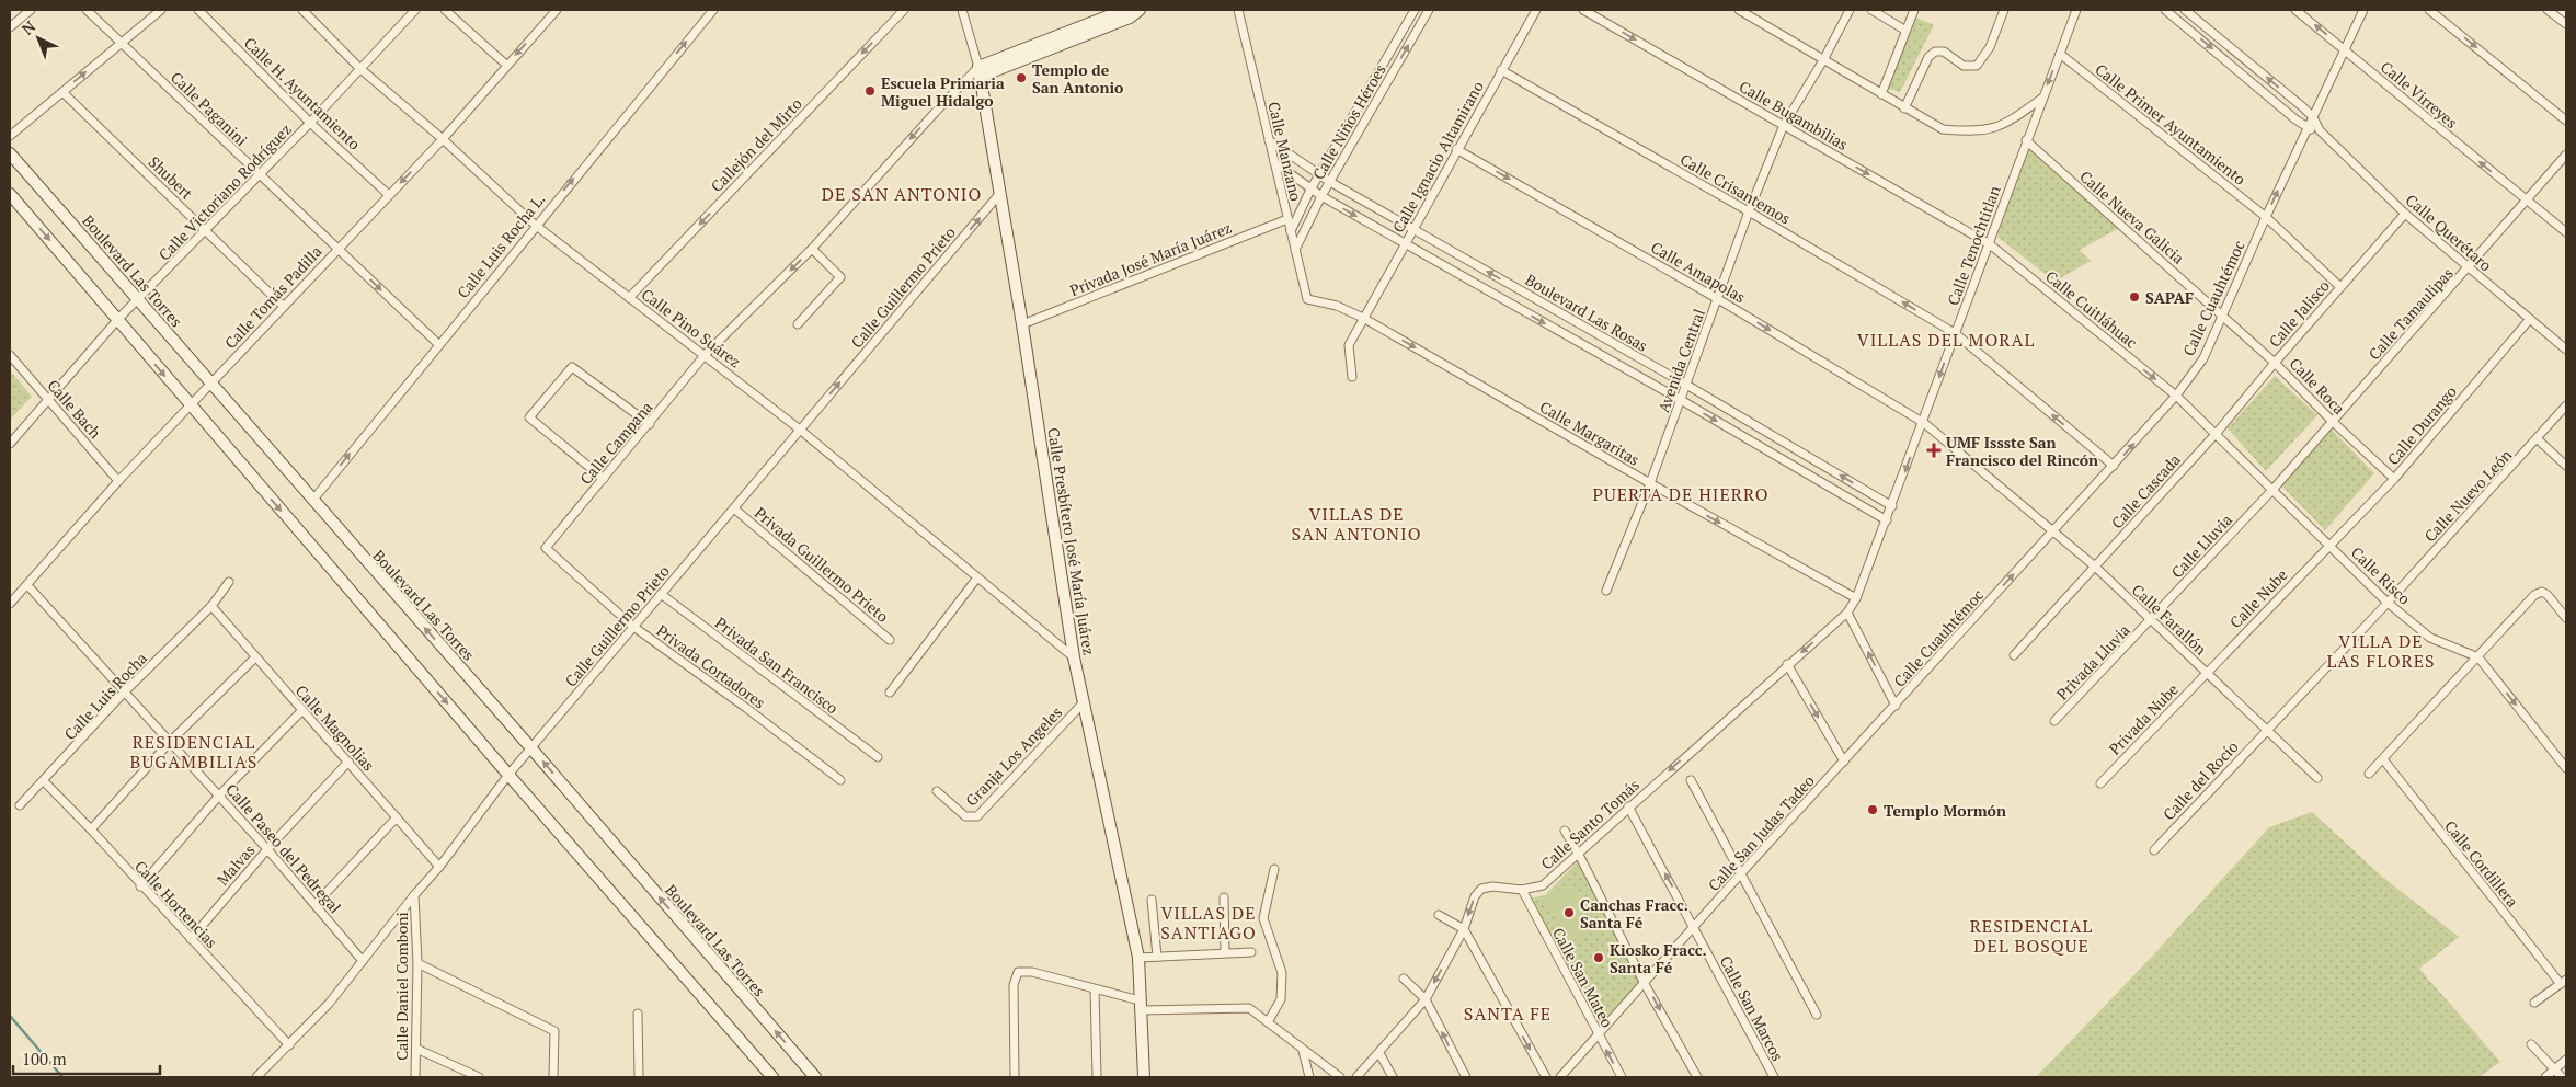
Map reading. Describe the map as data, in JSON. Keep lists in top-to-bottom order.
{
  "streets": {
    "street": [
      "Calle H. Ayuntamiento",
      "Calle Virreyes",
      "Calle Paganini",
      "Calle Bugambilias",
      "Calle Niños Héroes",
      "Calle Primer Ayuntamiento",
      "Callejón del Mirto",
      "Calle Manzano",
      "Calle Ignacio Altamirano",
      "Shubert",
      "Calle Crisantemos",
      "Calle Victoriano Rodríguez",
      "Calle Nueva Galicia",
      "Calle Querétaro",
      "Calle Luis Rocha L.",
      "Calle Tenochtitlan",
      "Privada José María Juárez",
      "Boulevard Las Torres",
      "Calle Amapolas",
      "Calle Guillermo Prieto",
      "Calle Tomás Padilla",
      "Calle Cuauhtémoc",
      "Calle Cuitláhuac",
      "Boulevard Las Rosas",
      "Calle Jalisco",
      "Calle Tamaulipas",
      "Calle Pino Suárez",
      "Avenida Central",
      "Calle Roca",
      "Calle Bach",
      "Calle Durango",
      "Calle Margaritas",
      "Calle Campana",
      "Calle Cascada",
      "Calle Nuevo León",
      "Calle Presbítero José María Juárez",
      "Calle Lluvia",
      "Privada Guillermo Prieto",
      "Calle Risco",
      "Calle Nube",
      "Calle Farallón",
      "Privada Lluvia",
      "Privada San Francisco",
      "Privada Cortadores",
      "Calle Luis Rocha",
      "Privada Nube",
      "Calle Magnolias",
      "Granja Los Angeles",
      "Calle del Rocío",
      "Calle Santo Tomás",
      "Calle San Judas Tadeo",
      "Calle Paseo del Pedregal",
      "Calle Cordillera",
      "Malvas",
      "Calle Hortencias",
      "Calle San Mateo",
      "Calle Daniel Comboni",
      "Calle San Marcos"
    ]
  },
  "crossings": [
    ["Calle H. Ayuntamiento", "Calle Victoriano Rodríguez"],
    ["Calle H. Ayuntamiento", "Calle Tomás Padilla"],
    ["Calle Virreyes", "Calle Cuauhtémoc"],
    ["Calle Virreyes", "Calle Tamaulipas"],
    ["Calle Paganini", "Calle Victoriano Rodríguez"],
    ["Calle Paganini", "Calle Luis Rocha L."],
    ["Calle Paganini", "Calle Tomás Padilla"],
    ["Calle Bugambilias", "Calle Tenochtitlan"],
    ["Calle Bugambilias", "Calle Cuitláhuac"],
    ["Calle Bugambilias", "Avenida Central"],
    ["Calle Niños Héroes", "Calle Manzano"],
    ["Calle Niños Héroes", "Boulevard Las Rosas"],
    ["Calle Primer Ayuntamiento", "Calle Tenochtitlan"],
    ["Calle Primer Ayuntamiento", "Calle Cuauhtémoc"],
    ["Calle Primer Ayuntamiento", "Calle Jalisco"],
    ["Callejón del Mirto", "Calle Pino Suárez"],
    ["Calle Manzano", "Privada José María Juárez"],
    ["Calle Manzano", "Boulevard Las Rosas"],
    ["Calle Manzano", "Calle Margaritas"],
    ["Calle Ignacio Altamirano", "Calle Crisantemos"],
    ["Calle Ignacio Altamirano", "Calle Amapolas"],
    ["Calle Ignacio Altamirano", "Boulevard Las Rosas"],
    ["Calle Ignacio Altamirano", "Calle Margaritas"],
    ["Shubert", "Calle Victoriano Rodríguez"],
    ["Shubert", "Calle Tomás Padilla"],
    ["Calle Crisantemos", "Calle Tenochtitlan"],
    ["Calle Crisantemos", "Calle Cuauhtémoc"],
    ["Calle Crisantemos", "Avenida Central"],
    ["Calle Victoriano Rodríguez", "Boulevard Las Torres"],
    ["Calle Victoriano Rodríguez", "Calle Pino Suárez"],
    ["Calle Victoriano Rodríguez", "Calle Bach"],
    ["Calle Nueva Galicia", "Calle Tenochtitlan"],
    ["Calle Nueva Galicia", "Calle Cuauhtémoc"],
    ["Calle Nueva Galicia", "Calle Roca"],
    ["Calle Querétaro", "Calle Cuauhtémoc"],
    ["Calle Querétaro", "Calle Jalisco"],
    ["Calle Querétaro", "Calle Tamaulipas"],
    ["Calle Querétaro", "Calle Durango"],
    ["Calle Luis Rocha L.", "Boulevard Las Torres"],
    ["Calle Luis Rocha L.", "Calle Pino Suárez"],
    ["Calle Tenochtitlan", "Calle Amapolas"],
    ["Calle Tenochtitlan", "Calle Cuitláhuac"],
    ["Calle Tenochtitlan", "Boulevard Las Rosas"],
    ["Calle Tenochtitlan", "Calle Margaritas"],
    ["Calle Tenochtitlan", "Calle Santo Tomás"],
    ["Privada José María Juárez", "Calle Presbítero José María Juárez"],
    ["Boulevard Las Torres", "Calle Guillermo Prieto"],
    ["Boulevard Las Torres", "Calle Tomás Padilla"],
    ["Calle Amapolas", "Calle Cuauhtémoc"],
    ["Calle Amapolas", "Avenida Central"],
    ["Calle Amapolas", "Calle Farallón"],
    ["Calle Guillermo Prieto", "Calle Pino Suárez"],
    ["Calle Guillermo Prieto", "Calle Presbítero José María Juárez"],
    ["Calle Guillermo Prieto", "Privada Guillermo Prieto"],
    ["Calle Guillermo Prieto", "Privada San Francisco"],
    ["Calle Guillermo Prieto", "Privada Cortadores"],
    ["Calle Guillermo Prieto", "Calle Magnolias"],
    ["Calle Guillermo Prieto", "Calle Paseo del Pedregal"],
    ["Calle Guillermo Prieto", "Calle Hortencias"],
    ["Calle Guillermo Prieto", "Calle Daniel Comboni"],
    ["Calle Tomás Padilla", "Calle Pino Suárez"],
    ["Calle Tomás Padilla", "Calle Bach"],
    ["Calle Tomás Padilla", "Calle Paseo del Pedregal"],
    ["Calle Cuauhtémoc", "Calle Cuitláhuac"],
    ["Calle Cuauhtémoc", "Calle Roca"],
    ["Calle Cuauhtémoc", "Calle Risco"],
    ["Calle Cuauhtémoc", "Calle Farallón"],
    ["Calle Cuauhtémoc", "Calle San Judas Tadeo"],
    ["Calle Cuitláhuac", "Calle Risco"],
    ["Boulevard Las Rosas", "Avenida Central"],
    ["Calle Jalisco", "Calle Roca"],
    ["Calle Jalisco", "Calle Cascada"],
    ["Calle Jalisco", "Calle Risco"],
    ["Calle Tamaulipas", "Calle Roca"],
    ["Calle Tamaulipas", "Calle Lluvia"],
    ["Calle Tamaulipas", "Calle Risco"],
    ["Calle Pino Suárez", "Calle Campana"],
    ["Calle Pino Suárez", "Calle Presbítero José María Juárez"],
    ["Avenida Central", "Calle Margaritas"],
    ["Calle Roca", "Calle Durango"],
    ["Calle Durango", "Calle Risco"],
    ["Calle Durango", "Calle Nube"],
    ["Calle Campana", "Calle Presbítero José María Juárez"],
    ["Calle Campana", "Privada Cortadores"],
    ["Calle Cascada", "Calle Risco"],
    ["Calle Cascada", "Calle Farallón"],
    ["Calle Nuevo León", "Calle Risco"],
    ["Calle Nuevo León", "Calle Farallón"],
    ["Calle Nuevo León", "Calle del Rocío"],
    ["Calle Presbítero José María Juárez", "Granja Los Angeles"],
    ["Calle Lluvia", "Calle Risco"],
    ["Calle Lluvia", "Calle Farallón"],
    ["Calle Lluvia", "Privada Lluvia"],
    ["Calle Risco", "Calle Nube"],
    ["Calle Nube", "Calle Farallón"],
    ["Calle Nube", "Privada Nube"],
    ["Calle Farallón", "Privada Lluvia"],
    ["Calle Farallón", "Privada Nube"],
    ["Calle Farallón", "Calle del Rocío"],
    ["Calle Luis Rocha", "Calle Magnolias"],
    ["Calle Luis Rocha", "Calle Paseo del Pedregal"],
    ["Calle Luis Rocha", "Calle Hortencias"],
    ["Calle Magnolias", "Malvas"],
    ["Calle Santo Tomás", "Calle San Mateo"],
    ["Calle Santo Tomás", "Calle San Marcos"],
    ["Calle San Judas Tadeo", "Calle San Mateo"],
    ["Calle San Judas Tadeo", "Calle San Marcos"],
    ["Calle Paseo del Pedregal", "Malvas"],
    ["Malvas", "Calle Hortencias"]
  ],
  "one_way": [
    "Calle Virreyes",
    "Calle Bugambilias",
    "Callejón del Mirto",
    "Calle Crisantemos",
    "Calle Luis Rocha L.",
    "Calle Tenochtitlan",
    "Calle Amapolas",
    "Calle Cuauhtémoc",
    "Calle Cuitláhuac",
    "Calle Margaritas",
    "Calle Campana",
    "Calle Santo Tomás"
  ],
  "districts": [
    "DE SAN ANTONIO",
    "VILLAS DEL MORAL",
    "PUERTA DE HIERRO",
    "VILLAS DE SAN ANTONIO",
    "VILLA DE LAS FLORES",
    "RESIDENCIAL BUGAMBILIAS",
    "VILLAS DE SANTIAGO",
    "RESIDENCIAL DEL BOSQUE",
    "SANTA FE"
  ],
  "places": {
    "other": [
      "Templo de San Antonio",
      "Escuela Primaria Miguel Hidalgo",
      "SAPAF",
      "Templo Mormón",
      "Canchas Fracc. Santa Fé",
      "Kiosko Fracc. Santa Fé"
    ],
    "health": ["UMF Issste San Francisco del Rincón"]
  },
  "scale_bar": "100 m",
  "north": "top left"
}
